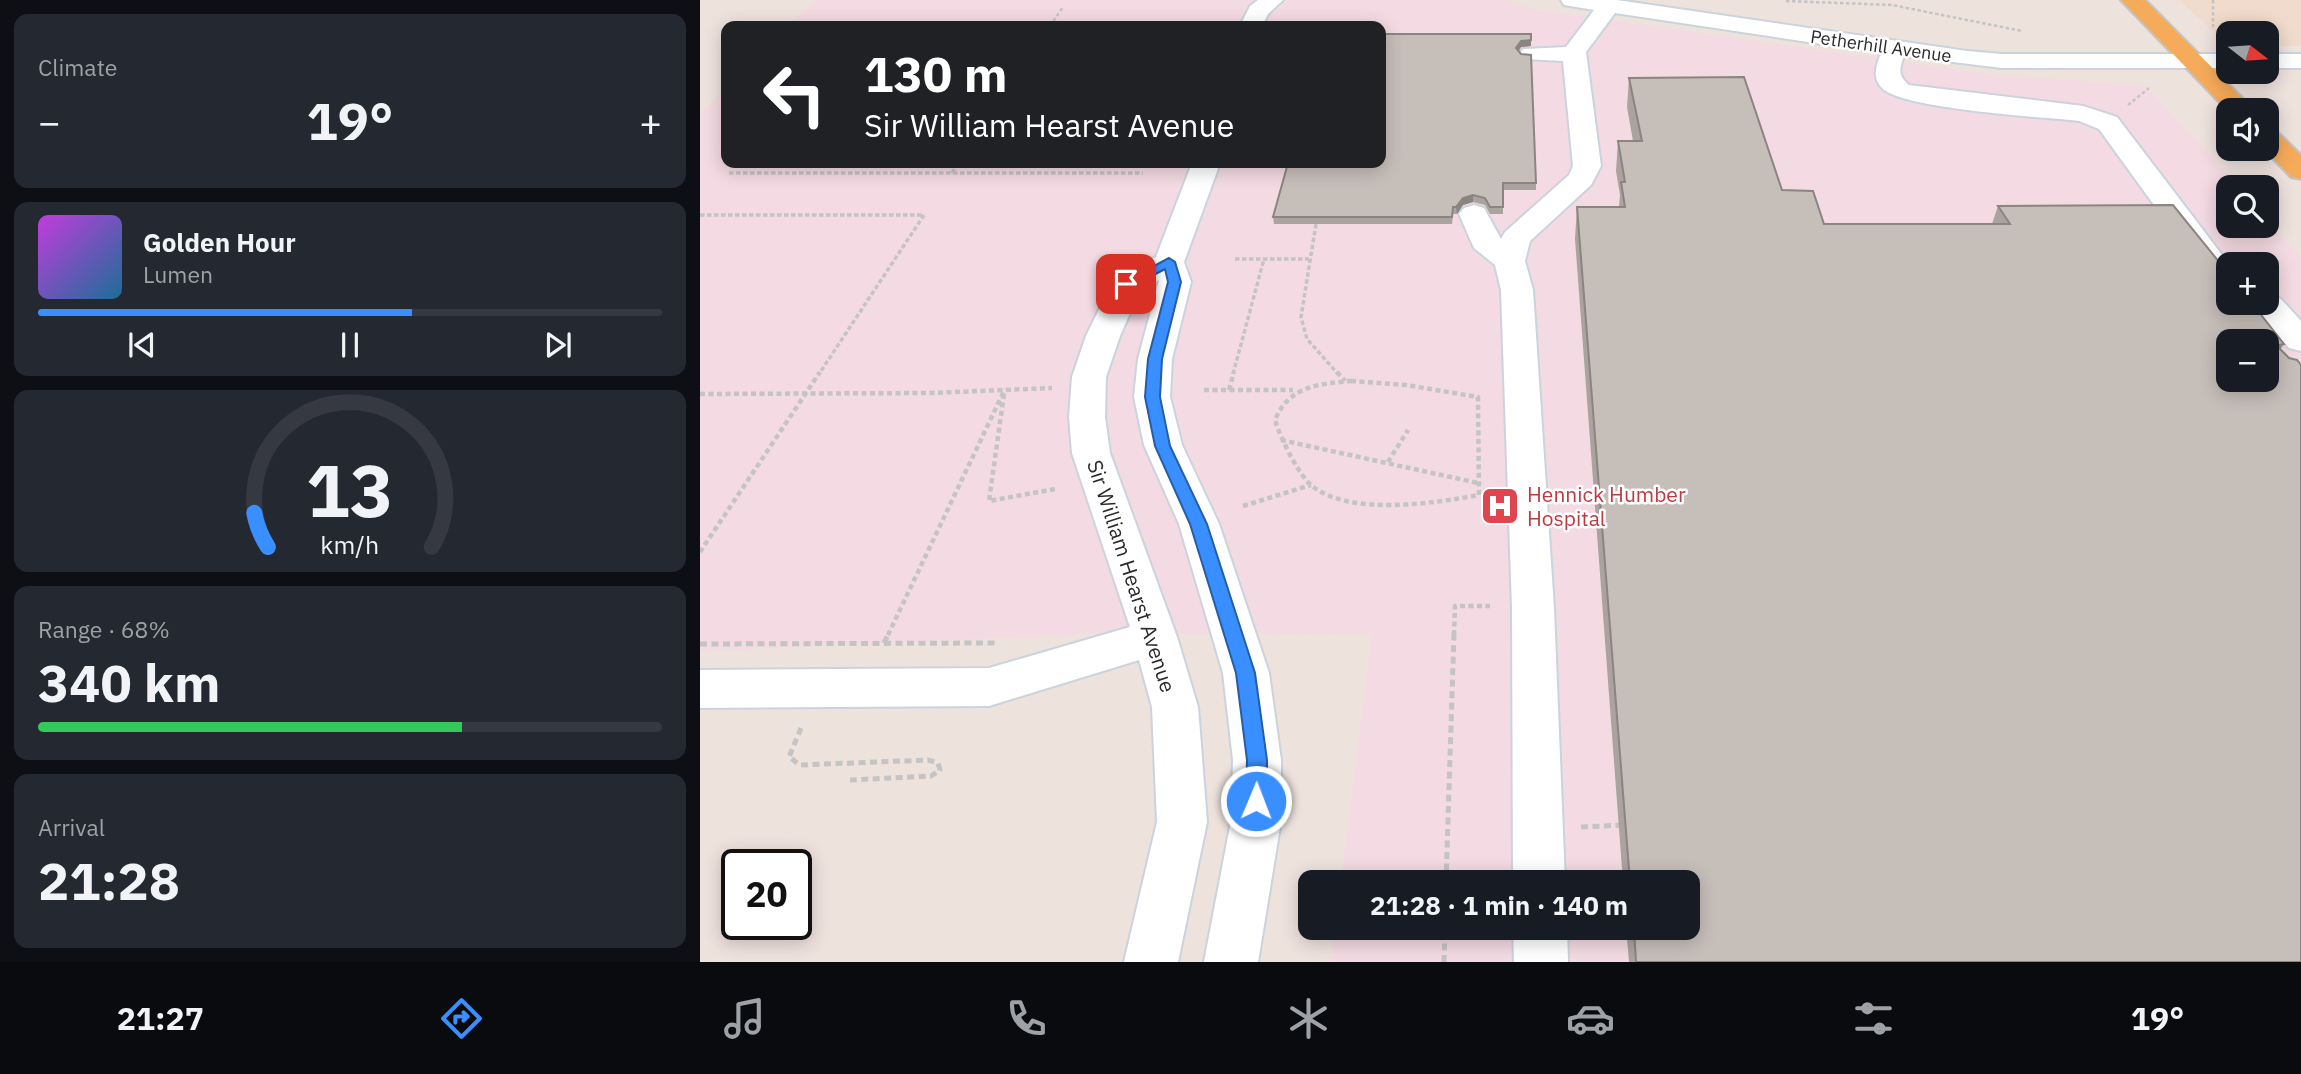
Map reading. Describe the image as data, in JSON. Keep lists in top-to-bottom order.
{
  "streets": {
    "street": ["Petherhill Avenue", "Sir William Hearst Avenue"]
  },
  "places": {
    "hospital": ["Hennick Humber Hospital"]
  },
  "north": "right",
  "page": {
    "tile": [
      "Climate",
      ["Range · 68%", "340 km"],
      ["Arrival", "21:28"]
    ],
    "map_buttons": ["+", "−"],
    "turn": ["130 m", "Sir William Hearst Avenue"],
    "heat": ["−", "19°", "+"],
    "song": ["Golden Hour", "Lumen"],
    "limit": "20",
    "trip": "21:28 · 1 min · 140 m",
    "tabs": ["21:27", "19°"],
    "gauge": ["13", "km/h"]
  }
}
